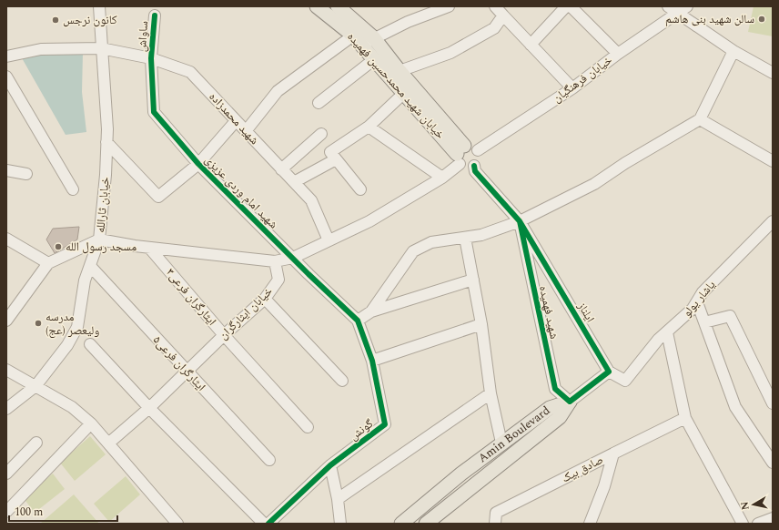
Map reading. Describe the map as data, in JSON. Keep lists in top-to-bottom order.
{
  "streets": {
    "main road": ["خیابان شهید محمدحسین فهمیده", "Amin Boulevard"],
    "street": [
      "ساواش",
      "خیابان فرهنگیان",
      "شهید محمدزاده",
      "شهید امام وردی عزیزی",
      "خیابان ثارالله",
      "ایثارگران فرعی۳",
      "یاشار یولو",
      "شهید فهمیده",
      "ایلناز",
      "خیابان ایثارگران",
      "ایثارگران فرعی۵",
      "گونش",
      "صادق بیک"
    ]
  },
  "crossings": [
    ["ساواش", "شهید محمدزاده"],
    ["ساواش", "شهید امام وردی عزیزی"],
    ["خیابان فرهنگیان", "خیابان شهید محمدحسین فهمیده"],
    ["شهید محمدزاده", "شهید امام وردی عزیزی"],
    ["شهید محمدزاده", "خیابان ثارالله"],
    ["شهید امام وردی عزیزی", "گونش"],
    ["خیابان ثارالله", "ایثارگران فرعی۵"],
    ["ایثارگران فرعی۳", "خیابان ایثارگران"],
    ["یاشار یولو", "ایلناز"],
    ["شهید فهمیده", "ایلناز"],
    ["شهید فهمیده", "Amin Boulevard"],
    ["خیابان ایثارگران", "ایثارگران فرعی۵"]
  ],
  "places": [
    "سالن شهید بنی هاشم",
    "کانون نرجس",
    "مسجد رسول الله",
    "مدرسه ولیعصر (عج)"
  ],
  "scale_bar": "100 m",
  "north": "left"
}
